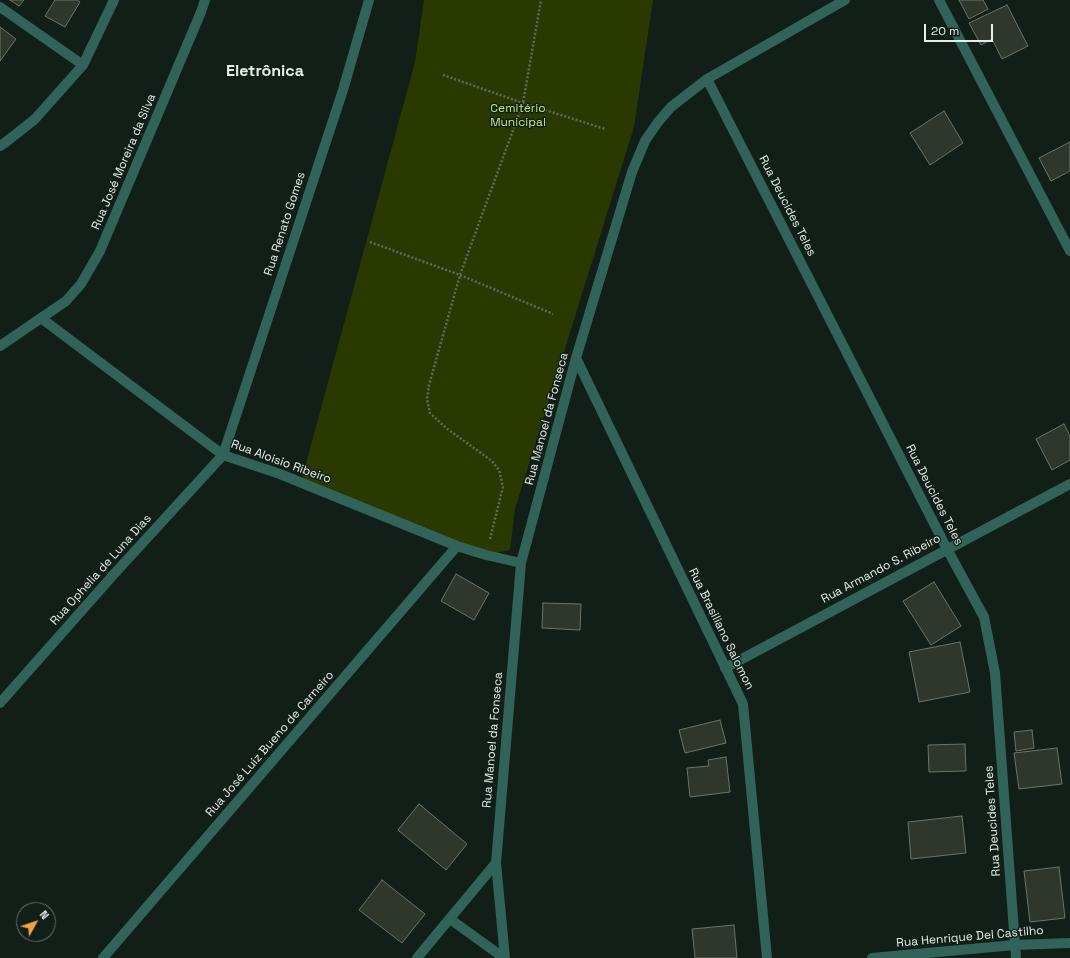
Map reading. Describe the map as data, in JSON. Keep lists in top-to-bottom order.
{
  "streets": {
    "street": [
      "Rua José Moreira da Silva",
      "Rua Deucides Teles",
      "Rua Renato Gomes",
      "Rua Manoel da Fonseca",
      "Rua Aloisio Ribeiro",
      "Rua Armando S. Ribeiro",
      "Rua Ophelia de Luna Dias",
      "Rua Brasiliano Salomon",
      "Rua José Luiz Bueno de Carneiro",
      "Rua Henrique Del Castilho"
    ]
  },
  "crossings": [
    ["Rua José Moreira da Silva", "Rua Aloisio Ribeiro"],
    ["Rua Deucides Teles", "Rua Manoel da Fonseca"],
    ["Rua Deucides Teles", "Rua Armando S. Ribeiro"],
    ["Rua Deucides Teles", "Rua Henrique Del Castilho"],
    ["Rua Renato Gomes", "Rua Aloisio Ribeiro"],
    ["Rua Renato Gomes", "Rua Ophelia de Luna Dias"],
    ["Rua Manoel da Fonseca", "Rua Aloisio Ribeiro"],
    ["Rua Manoel da Fonseca", "Rua Brasiliano Salomon"],
    ["Rua Aloisio Ribeiro", "Rua Ophelia de Luna Dias"],
    ["Rua Aloisio Ribeiro", "Rua José Luiz Bueno de Carneiro"],
    ["Rua Armando S. Ribeiro", "Rua Brasiliano Salomon"]
  ],
  "districts": ["Eletrônica"],
  "parks": ["Cemitério Municipal"],
  "scale_bar": "20 m",
  "north": "top right"
}
